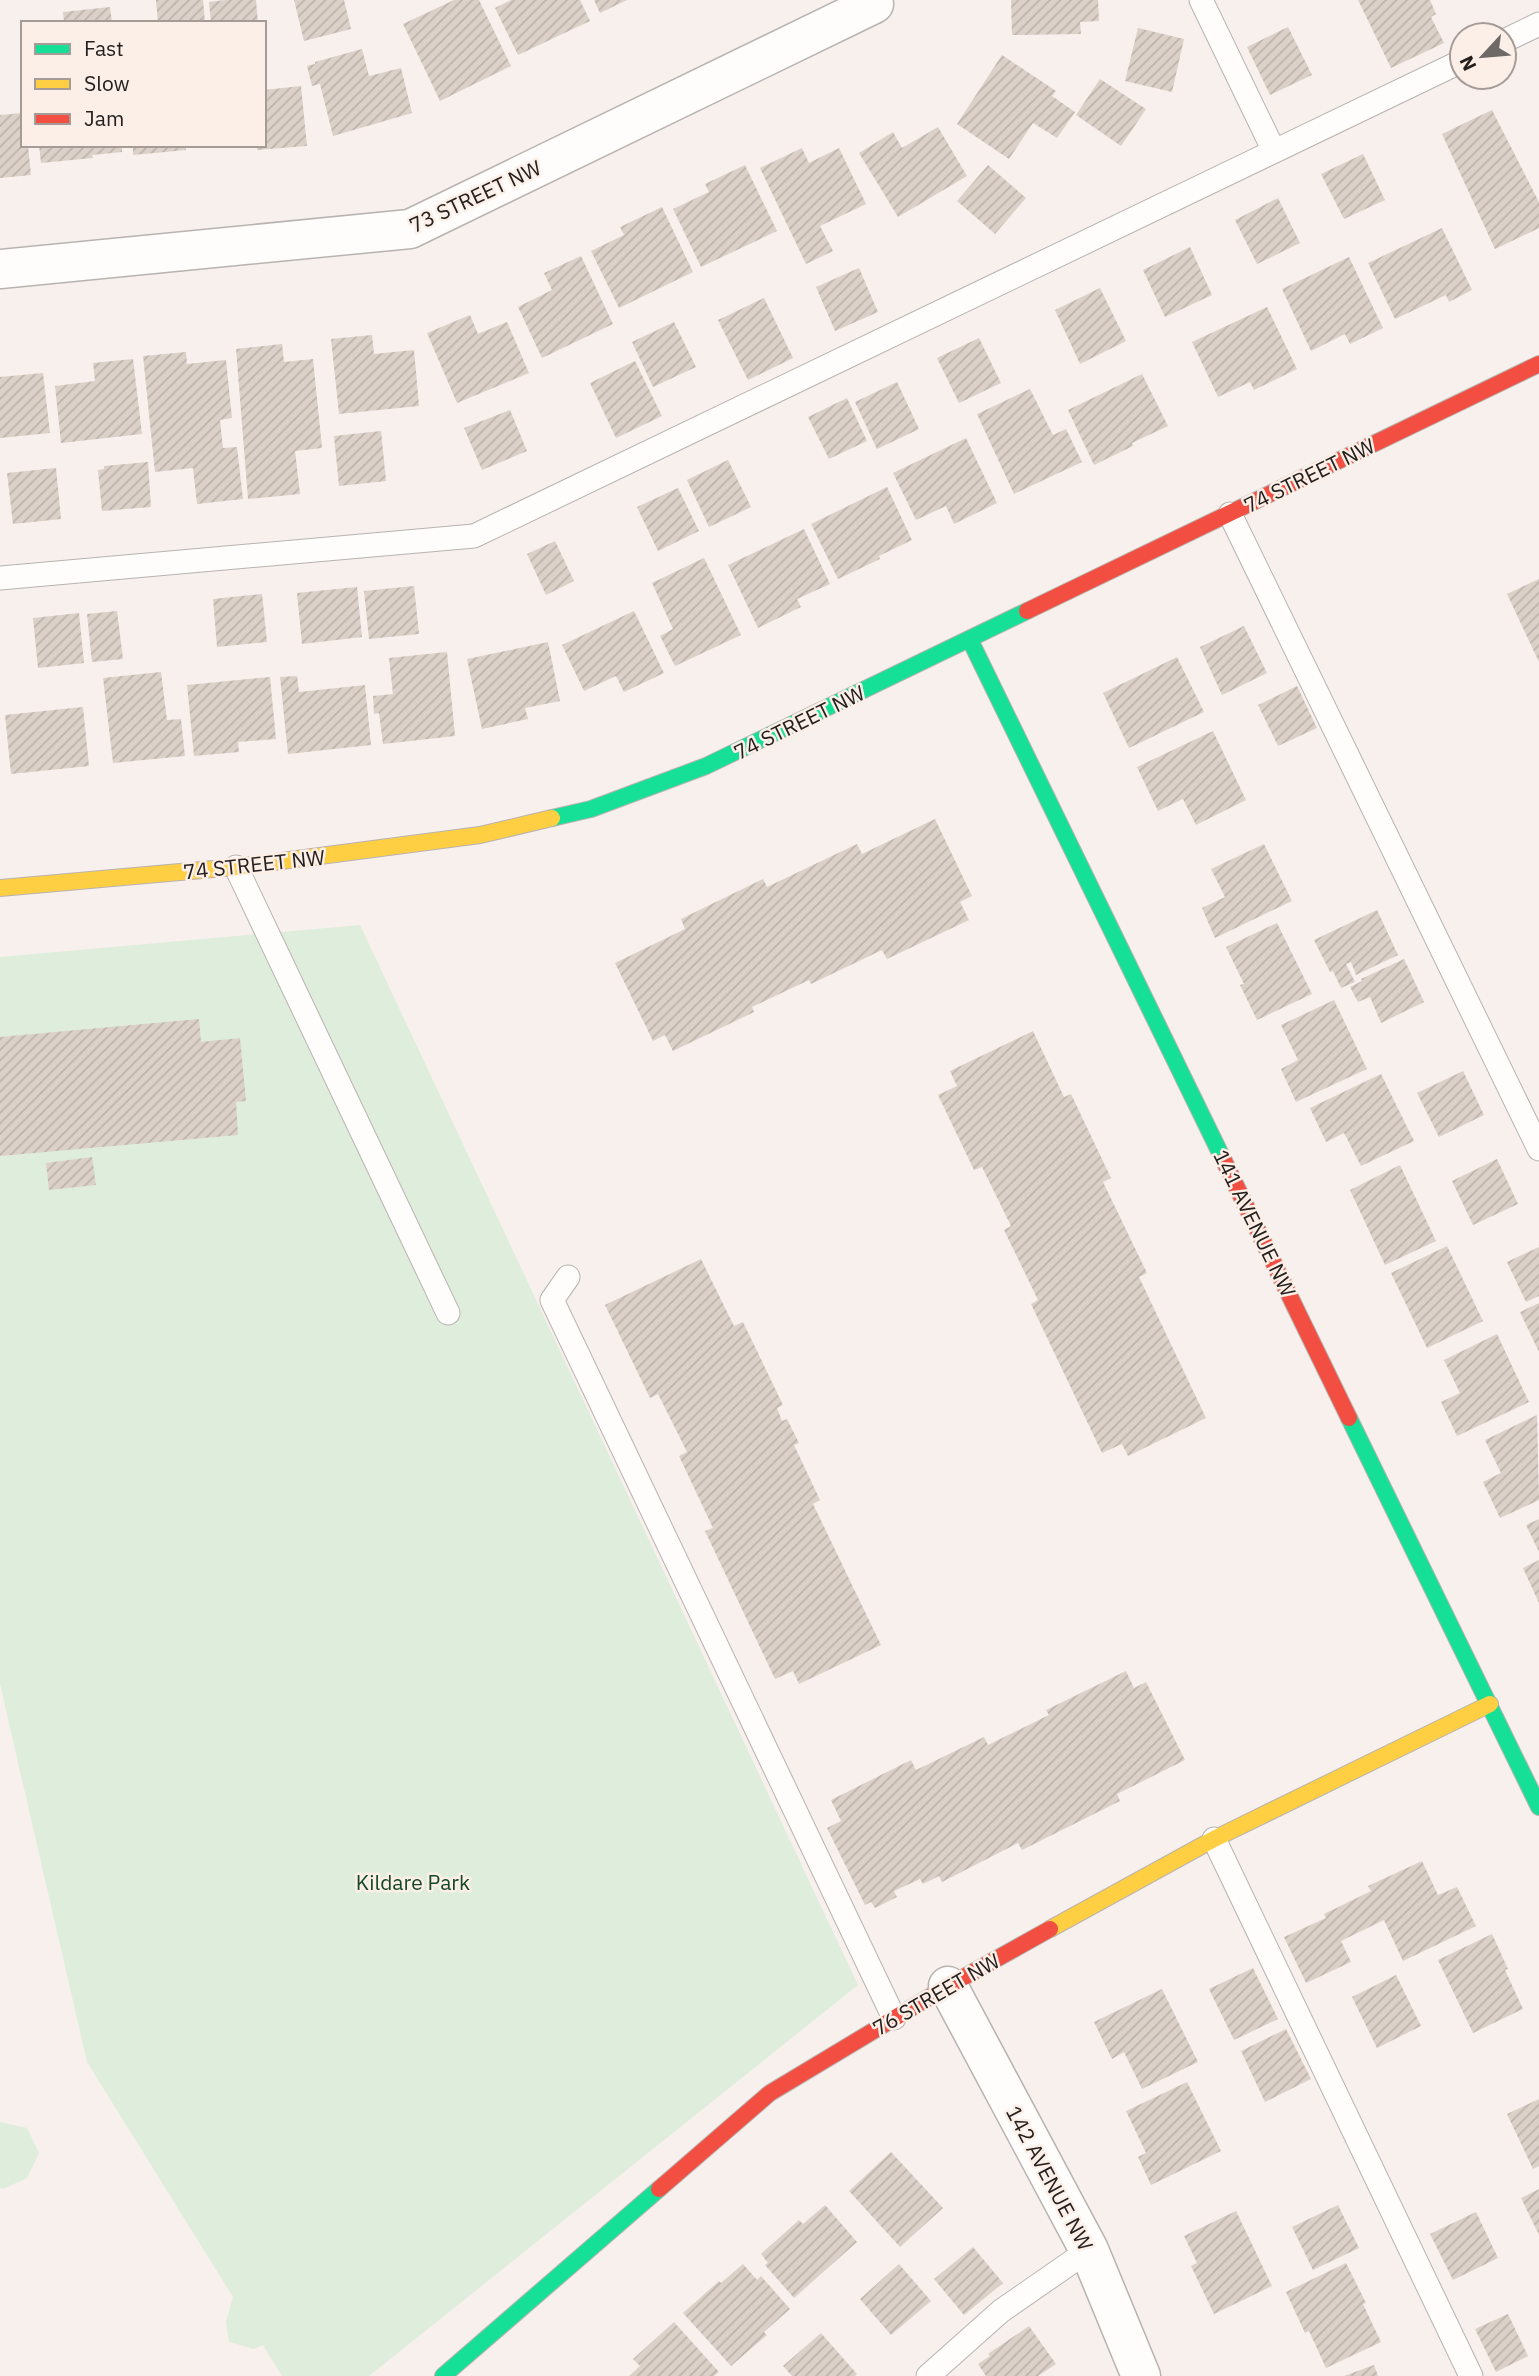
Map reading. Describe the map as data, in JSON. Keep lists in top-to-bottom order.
{
  "streets": {
    "street": [
      "73 STREET NW",
      "74 STREET NW",
      "141 AVENUE NW",
      "76 STREET NW",
      "142 AVENUE NW"
    ]
  },
  "crossings": [
    ["74 STREET NW", "141 AVENUE NW"],
    ["141 AVENUE NW", "76 STREET NW"],
    ["76 STREET NW", "142 AVENUE NW"]
  ],
  "parks": ["Kildare Park"],
  "legend": ["Fast", "Slow", "Jam"],
  "north": "bottom left"
}
